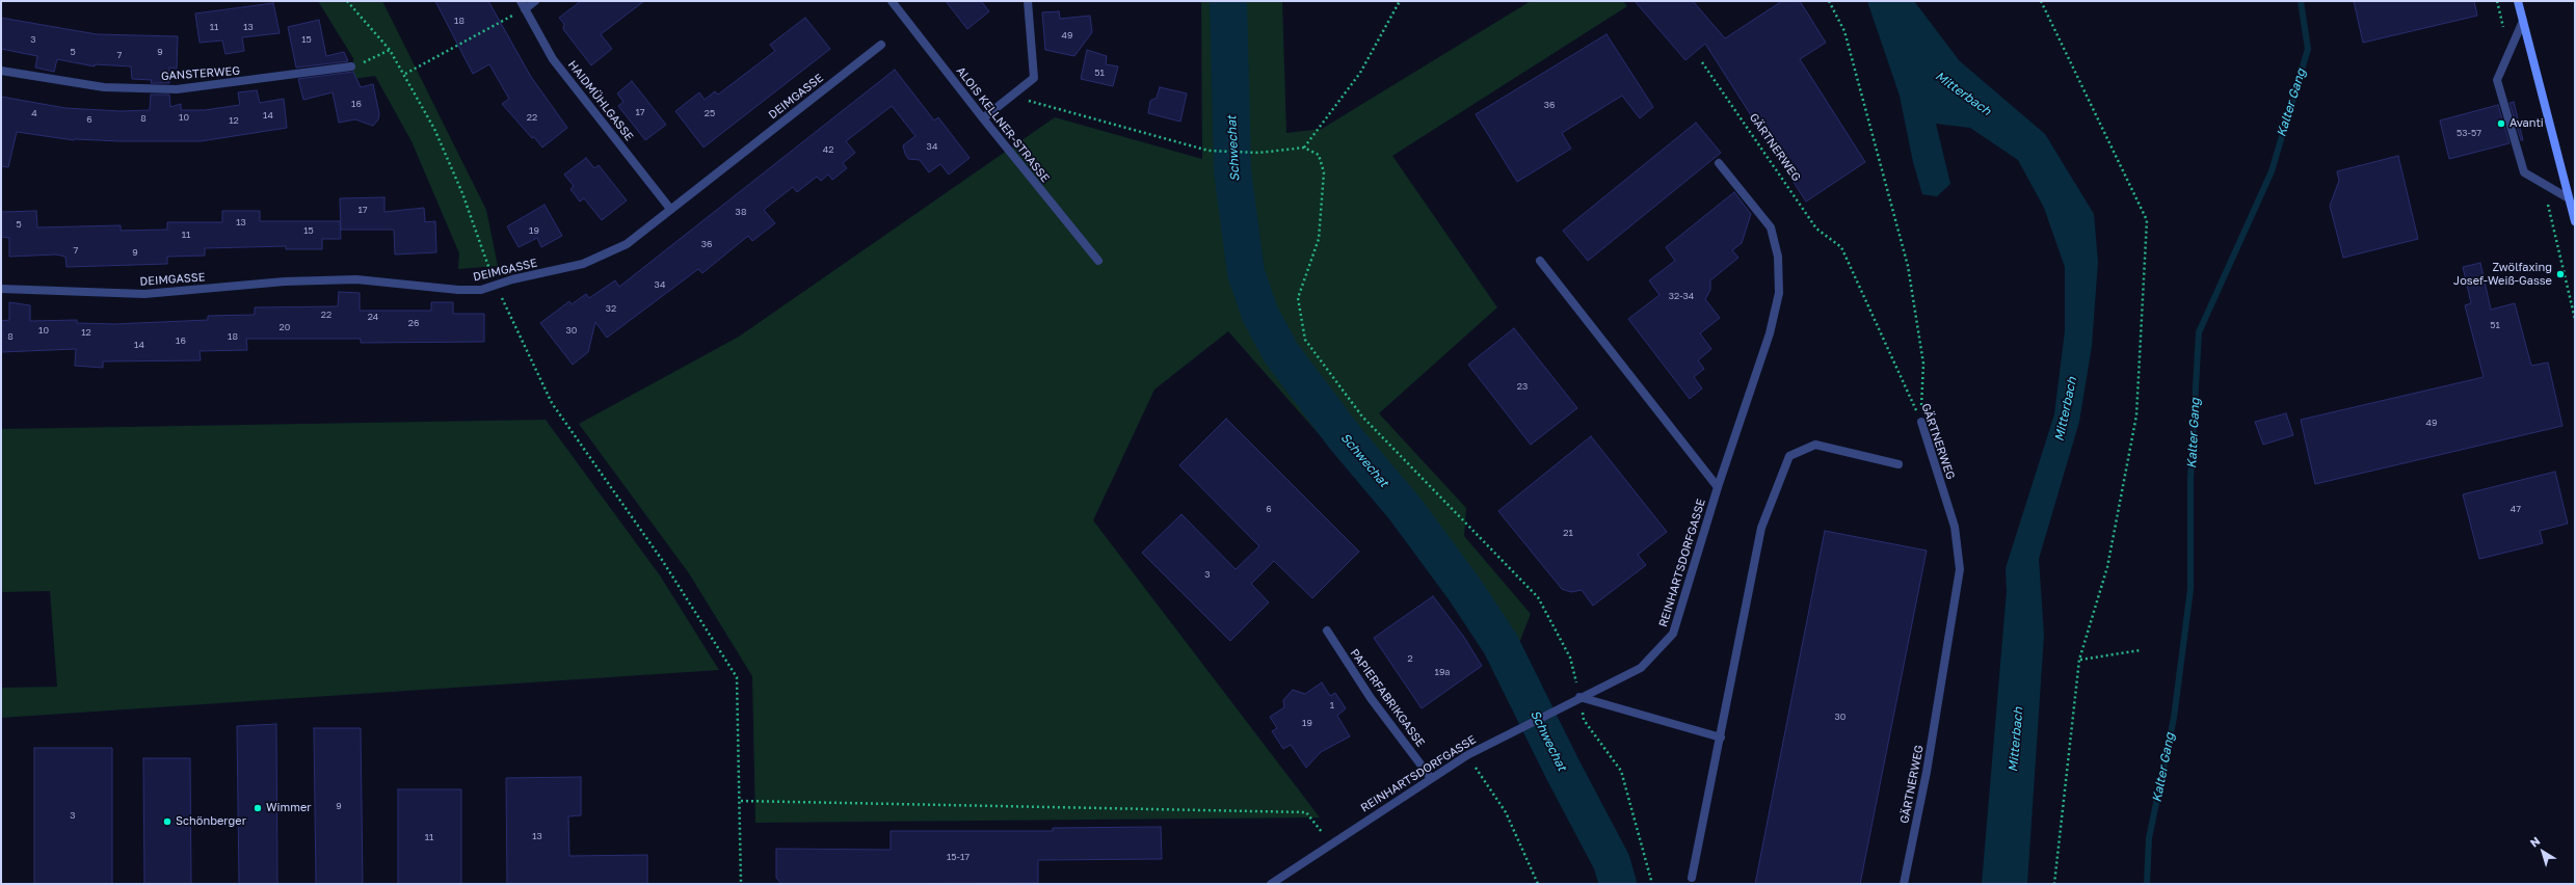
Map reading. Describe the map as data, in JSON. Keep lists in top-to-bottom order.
{
  "streets": {
    "street": [
      "GANSTERWEG",
      "DEIMGASSE",
      "HAIDMÜHLGASSE",
      "ALOIS KELLNER-STRASSE",
      "GÄRTNERWEG",
      "REINHARTSDORFGASSE",
      "PAPIERFABRIKGASSE"
    ]
  },
  "crossings": [
    ["DEIMGASSE", "HAIDMÜHLGASSE"],
    ["REINHARTSDORFGASSE", "PAPIERFABRIKGASSE"]
  ],
  "water": ["Mitterbach", "Kalter Gang", "Schwechat"],
  "places": [
    "Avanti",
    "Zwölfaxing Josef-Weiß-Gasse",
    "Wimmer",
    "Schönberger"
  ],
  "house_numbers": [
    "18",
    "11",
    "13",
    "49",
    "3",
    "15",
    "5",
    "9",
    "7",
    "51",
    "16",
    "36",
    "17",
    "4",
    "25",
    "14",
    "10",
    "22",
    "8",
    "6",
    "12",
    "53-57",
    "34",
    "42",
    "17",
    "38",
    "13",
    "5",
    "15",
    "19",
    "11",
    "36",
    "7",
    "9",
    "34",
    "32-34",
    "32",
    "22",
    "24",
    "26",
    "51",
    "20",
    "10",
    "30",
    "12",
    "8",
    "18",
    "16",
    "14",
    "23",
    "49",
    "6",
    "47",
    "21",
    "3",
    "2",
    "19a",
    "1",
    "30",
    "19",
    "9",
    "3",
    "13",
    "11",
    "15-17"
  ],
  "north": "top left"
}
